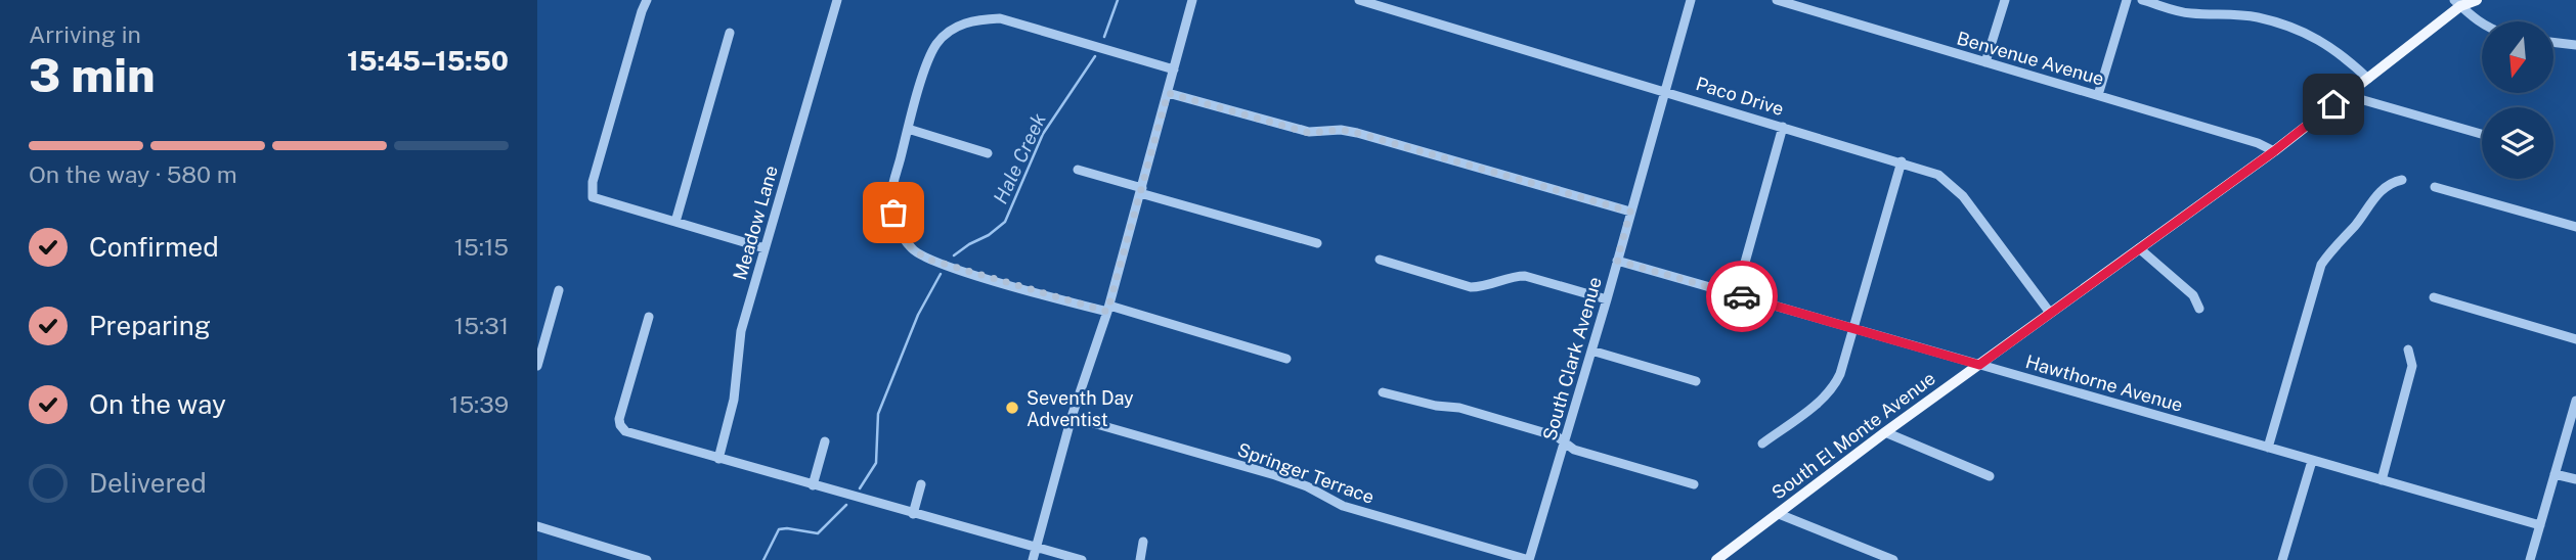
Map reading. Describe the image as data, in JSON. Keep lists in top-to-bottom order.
{
  "streets": {
    "main road": ["South El Monte Avenue"],
    "street": [
      "Benvenue Avenue",
      "Paco Drive",
      "Meadow Lane",
      "South Clark Avenue",
      "Hawthorne Avenue",
      "Springer Terrace"
    ]
  },
  "crossings": [
    ["Benvenue Avenue", "South El Monte Avenue"],
    ["Paco Drive", "South Clark Avenue"],
    ["Paco Drive", "South El Monte Avenue"],
    ["South Clark Avenue", "Hawthorne Avenue"],
    ["South Clark Avenue", "Springer Terrace"],
    ["Hawthorne Avenue", "South El Monte Avenue"]
  ],
  "water": ["Hale Creek"],
  "places": ["Seventh Day Adventist"],
  "north": "bottom",
  "page": {
    "heading": ["3 min", "Arriving in", "15:45–15:50"],
    "bar": "On the way · 580 m",
    "list": [
      ["Confirmed", "15:15"],
      ["Preparing", "15:31"],
      ["On the way", "15:39"],
      "Delivered"
    ]
  }
}
